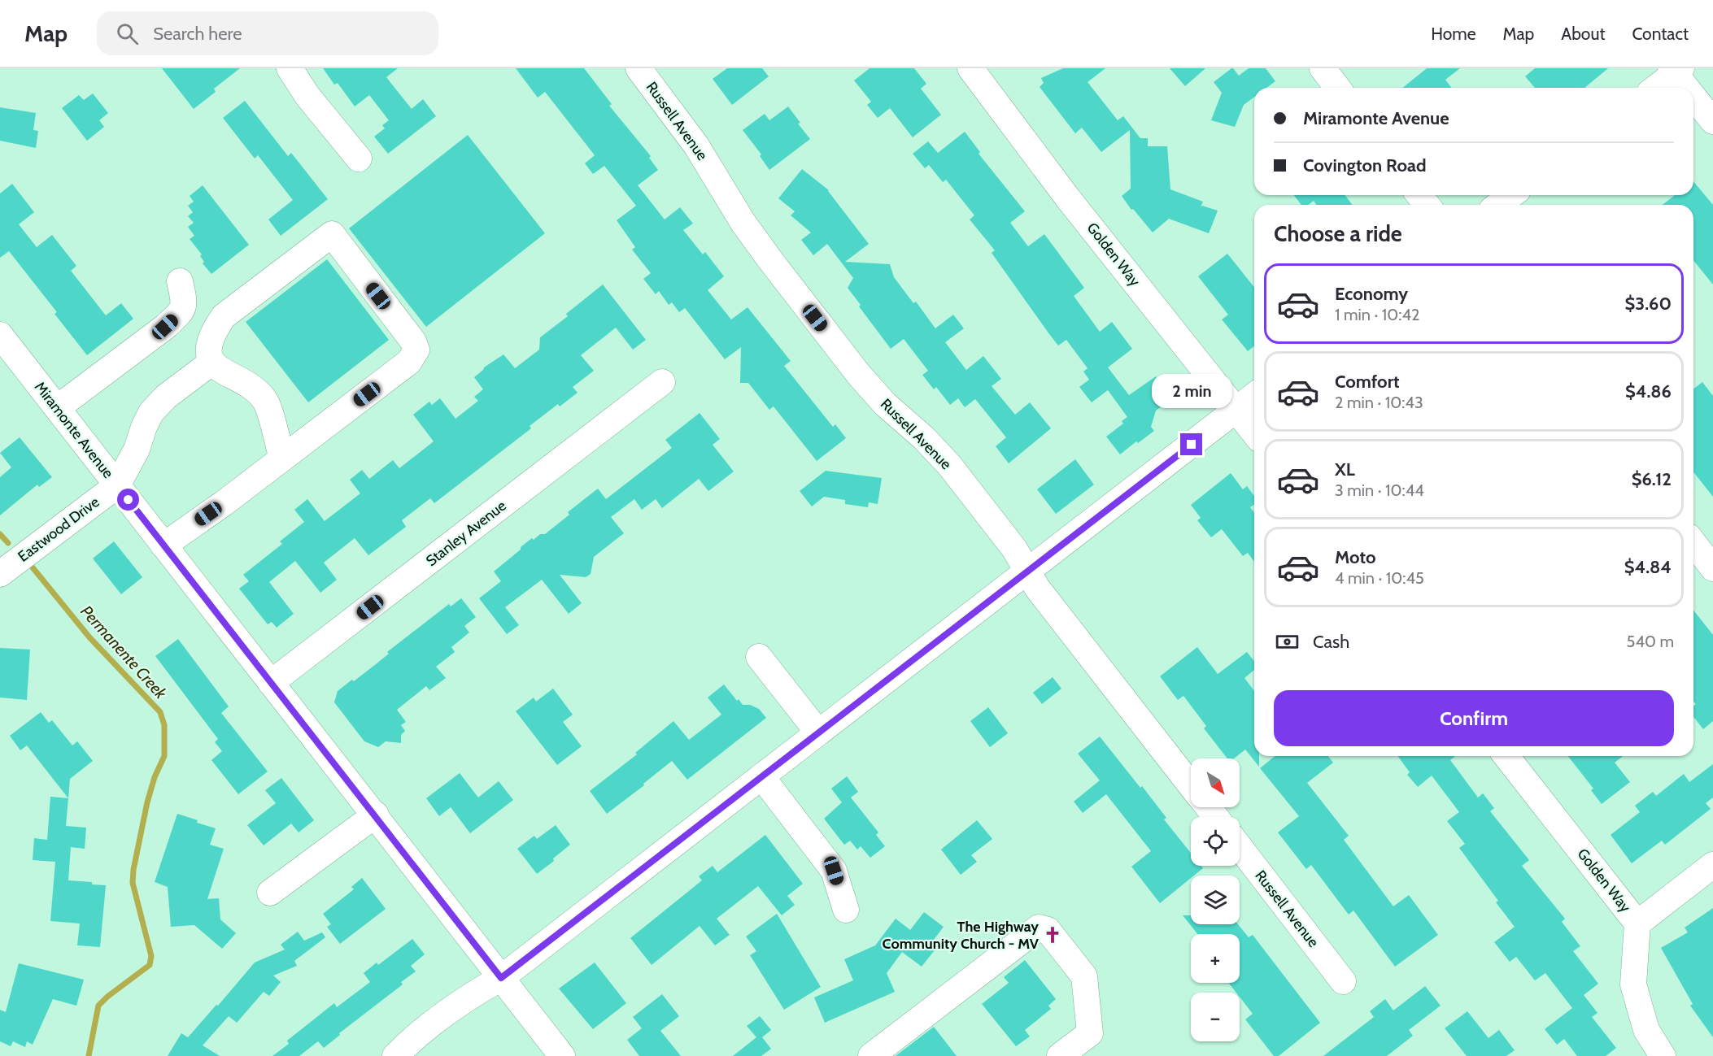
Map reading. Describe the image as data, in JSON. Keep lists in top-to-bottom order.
{
  "streets": {
    "street": [
      "Russell Avenue",
      "Golden Way",
      "Miramonte Avenue",
      "Eastwood Drive",
      "Stanley Avenue"
    ]
  },
  "crossings": [
    ["Miramonte Avenue", "Eastwood Drive"],
    ["Miramonte Avenue", "Stanley Avenue"]
  ],
  "water": ["Permanente Creek"],
  "places": {
    "church": ["The Highway Community Church - MV"]
  },
  "north": "bottom right",
  "page": {
    "header": "Map",
    "search": "Search here",
    "nav": [
      "Home",
      "Map",
      "About",
      "Contact"
    ],
    "banner": ["Miramonte Avenue", "Covington Road"],
    "heading": "Choose a ride",
    "list": [
      {
        "name": "Economy",
        "note": "1 min · 10:42",
        "value": "$3.60"
      },
      {
        "name": "Comfort",
        "note": "2 min · 10:43",
        "value": "$4.86"
      },
      {
        "name": "XL",
        "note": "3 min · 10:44",
        "value": "$6.12"
      },
      {
        "name": "Moto",
        "note": "4 min · 10:45",
        "value": "$4.84"
      }
    ],
    "bubble": "2 min",
    "pay": ["Cash", "540 m"],
    "buttons": "Confirm",
    "map_buttons": ["+", "−"]
  }
}
